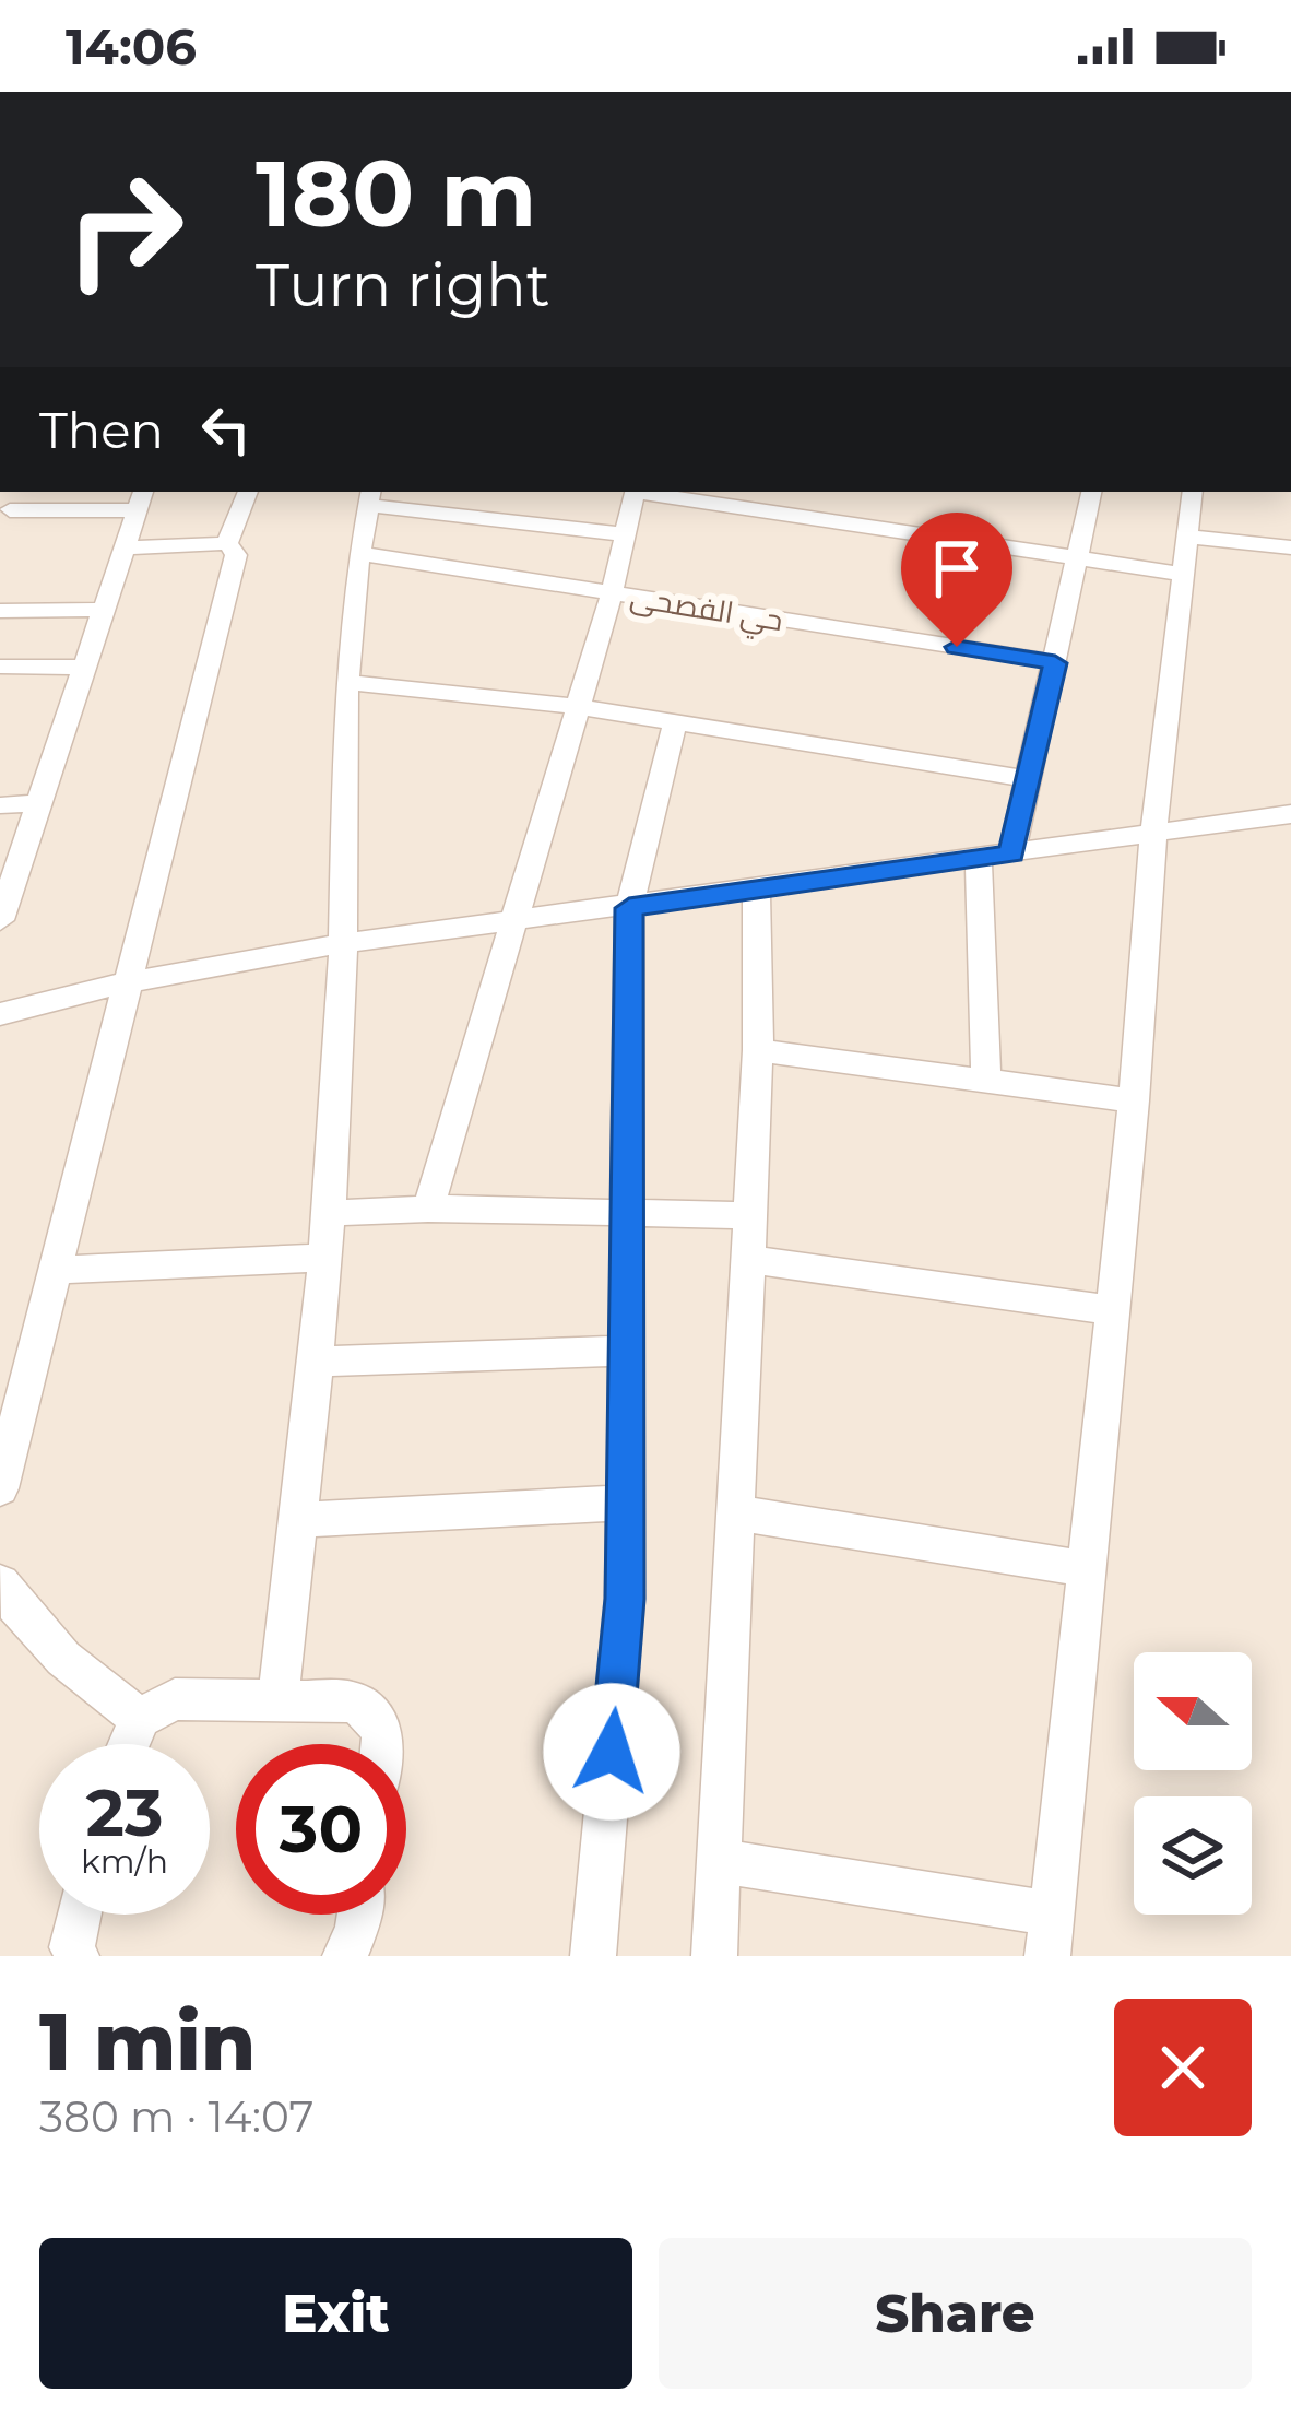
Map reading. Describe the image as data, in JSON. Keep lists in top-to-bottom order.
{
  "streets": {
    "street": ["حي الفصحى"]
  },
  "north": "left",
  "page": {
    "status": "14:06",
    "turn": ["180 m", "Turn right"],
    "then": "Then",
    "speed": "23 km/h",
    "limit": "30",
    "heading": ["1 min", "380 m · 14:07"],
    "buttons": ["Exit", "Share"]
  }
}
